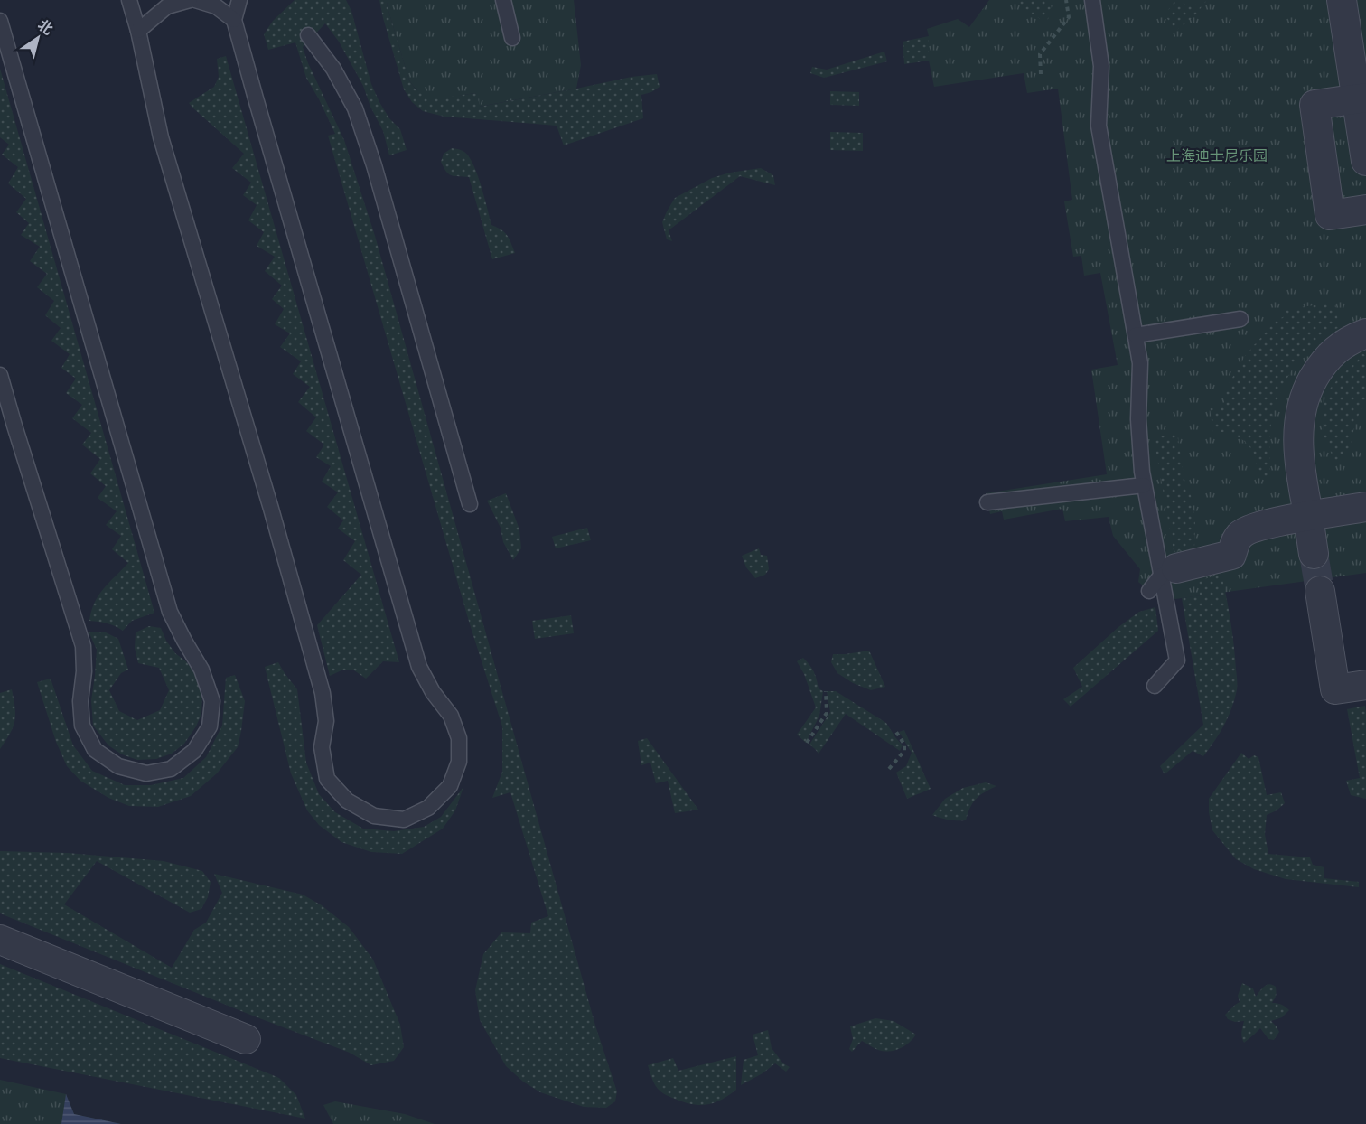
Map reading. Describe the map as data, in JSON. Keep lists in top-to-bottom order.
{
  "parks": ["上海迪士尼乐园"],
  "north": "top right"
}
